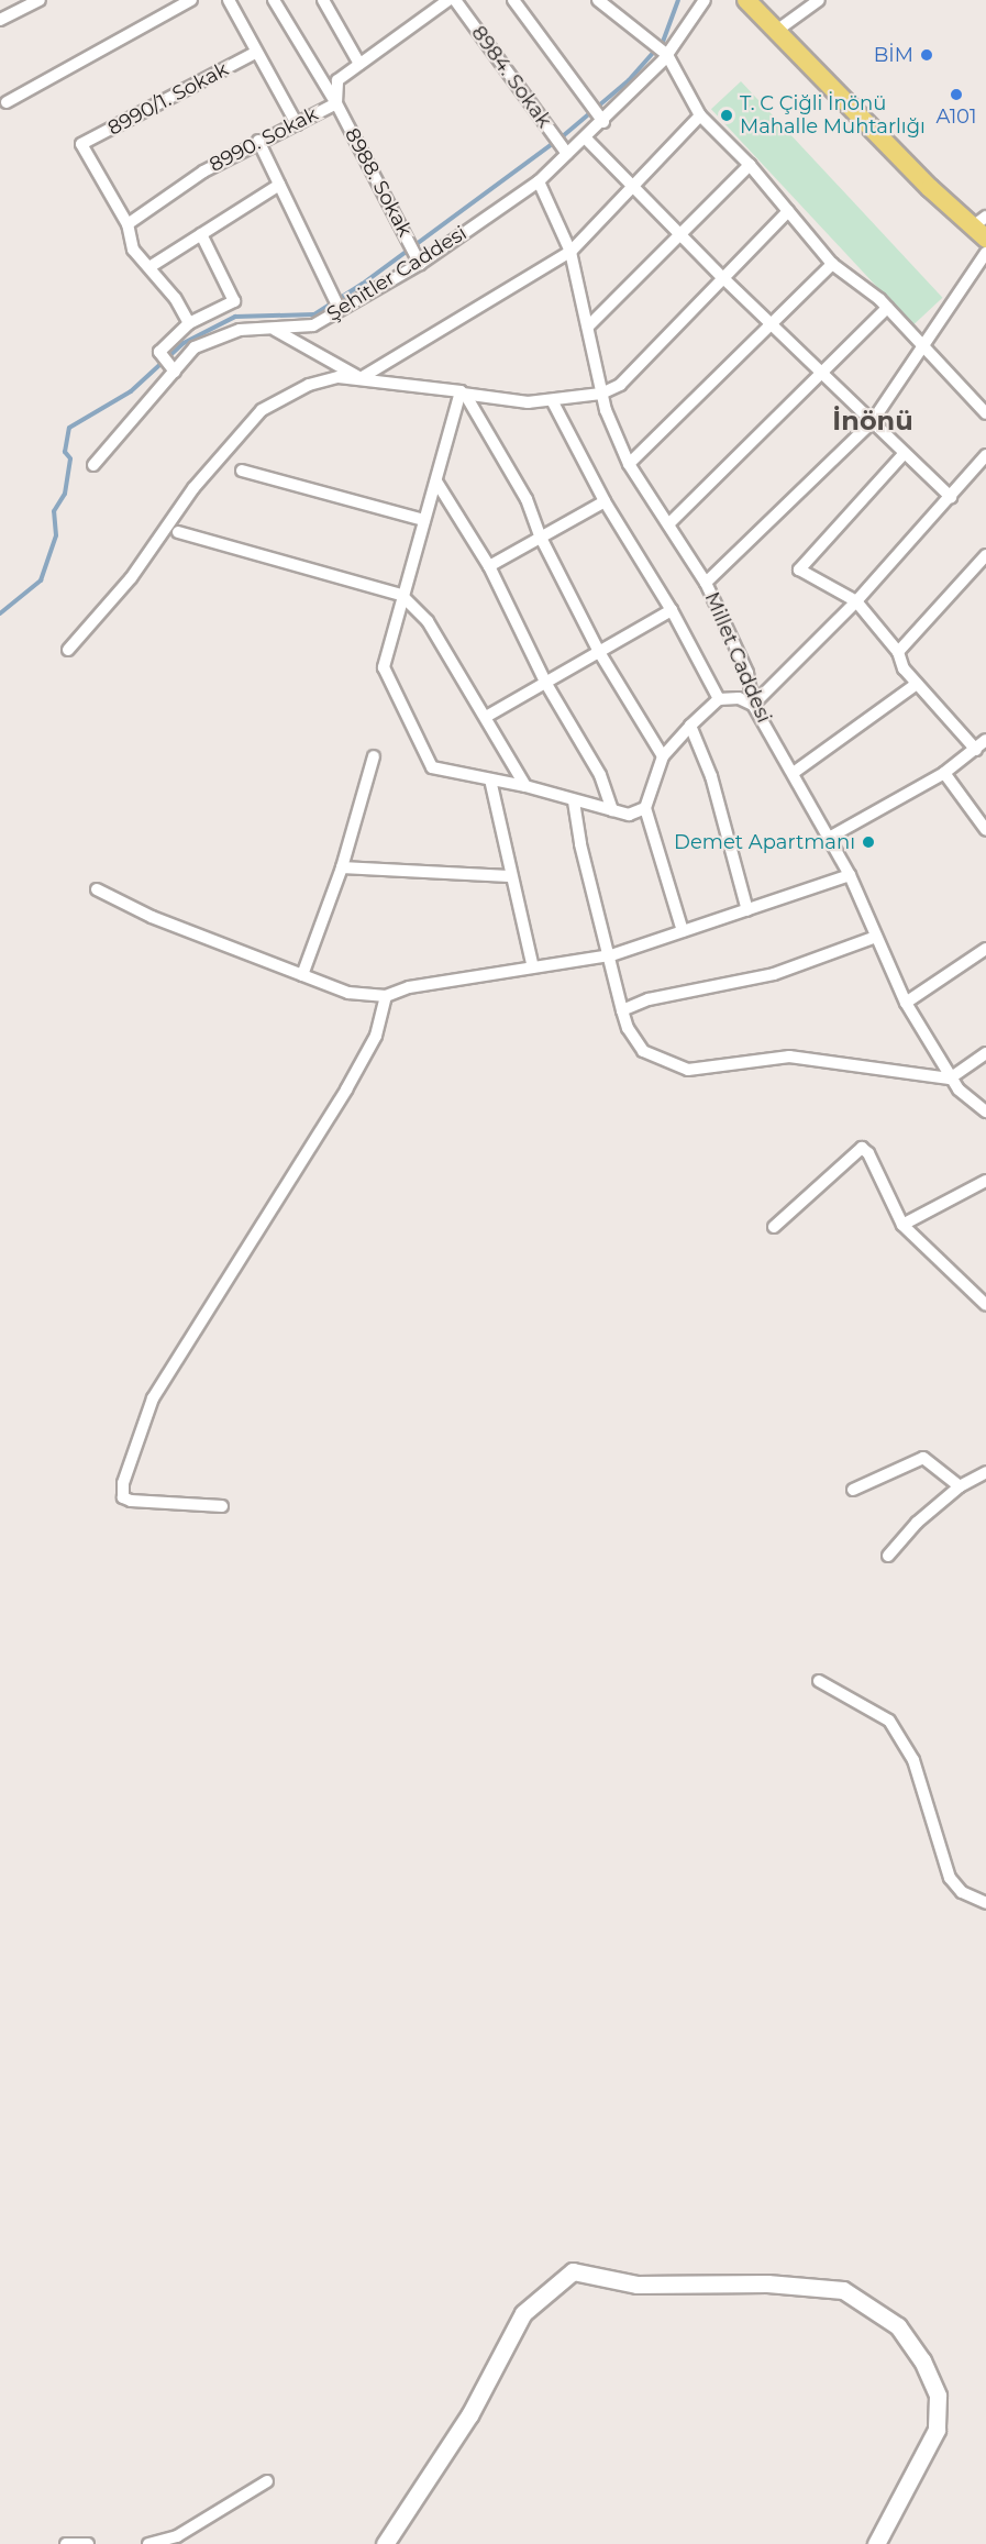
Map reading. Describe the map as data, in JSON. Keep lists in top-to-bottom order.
{
  "streets": {
    "street": [
      "8984. Sokak",
      "8990/1. Sokak",
      "8990. Sokak",
      "8988. Sokak",
      "Şehitler Caddesi",
      "Millet Caddesi"
    ]
  },
  "crossings": [
    ["8984. Sokak", "Şehitler Caddesi"],
    ["8990/1. Sokak", "8990. Sokak"],
    ["8990. Sokak", "8988. Sokak"],
    ["8988. Sokak", "Şehitler Caddesi"],
    ["Şehitler Caddesi", "Millet Caddesi"]
  ],
  "districts": ["İnönü"],
  "places": [
    "BİM",
    "A101",
    "T. C Çiğli İnönü Mahalle Muhtarlığı",
    "Demet Apartmanı"
  ]
}
